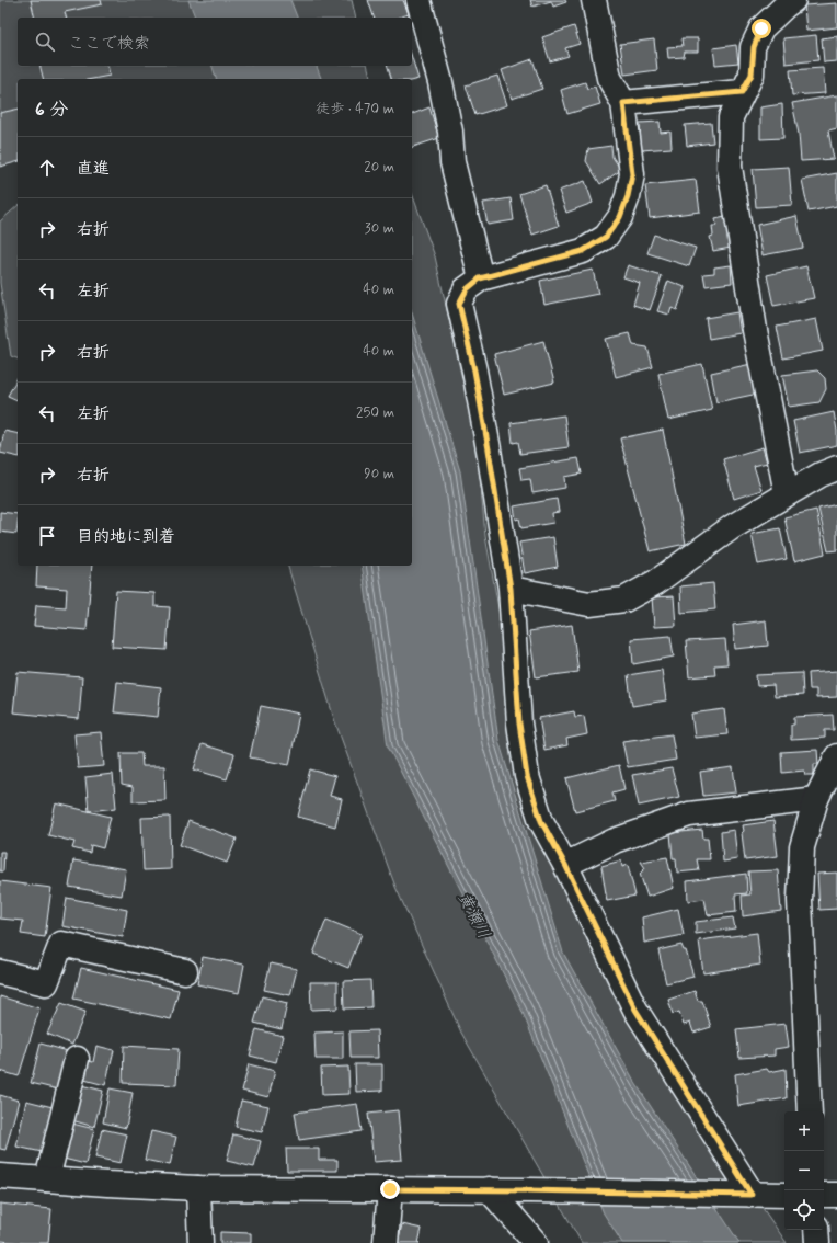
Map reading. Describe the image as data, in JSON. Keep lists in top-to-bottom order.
{
  "water": ["黄瀬川"],
  "page": {
    "search": "ここで検索",
    "heading": ["6 分", "徒歩 · 470 m"],
    "list": [
      ["直進", "20 m"],
      ["右折", "30 m"],
      ["左折", "40 m"],
      ["右折", "40 m"],
      ["左折", "250 m"],
      ["右折", "90 m"],
      "目的地に到着"
    ],
    "map_buttons": ["+", "−"]
  }
}
